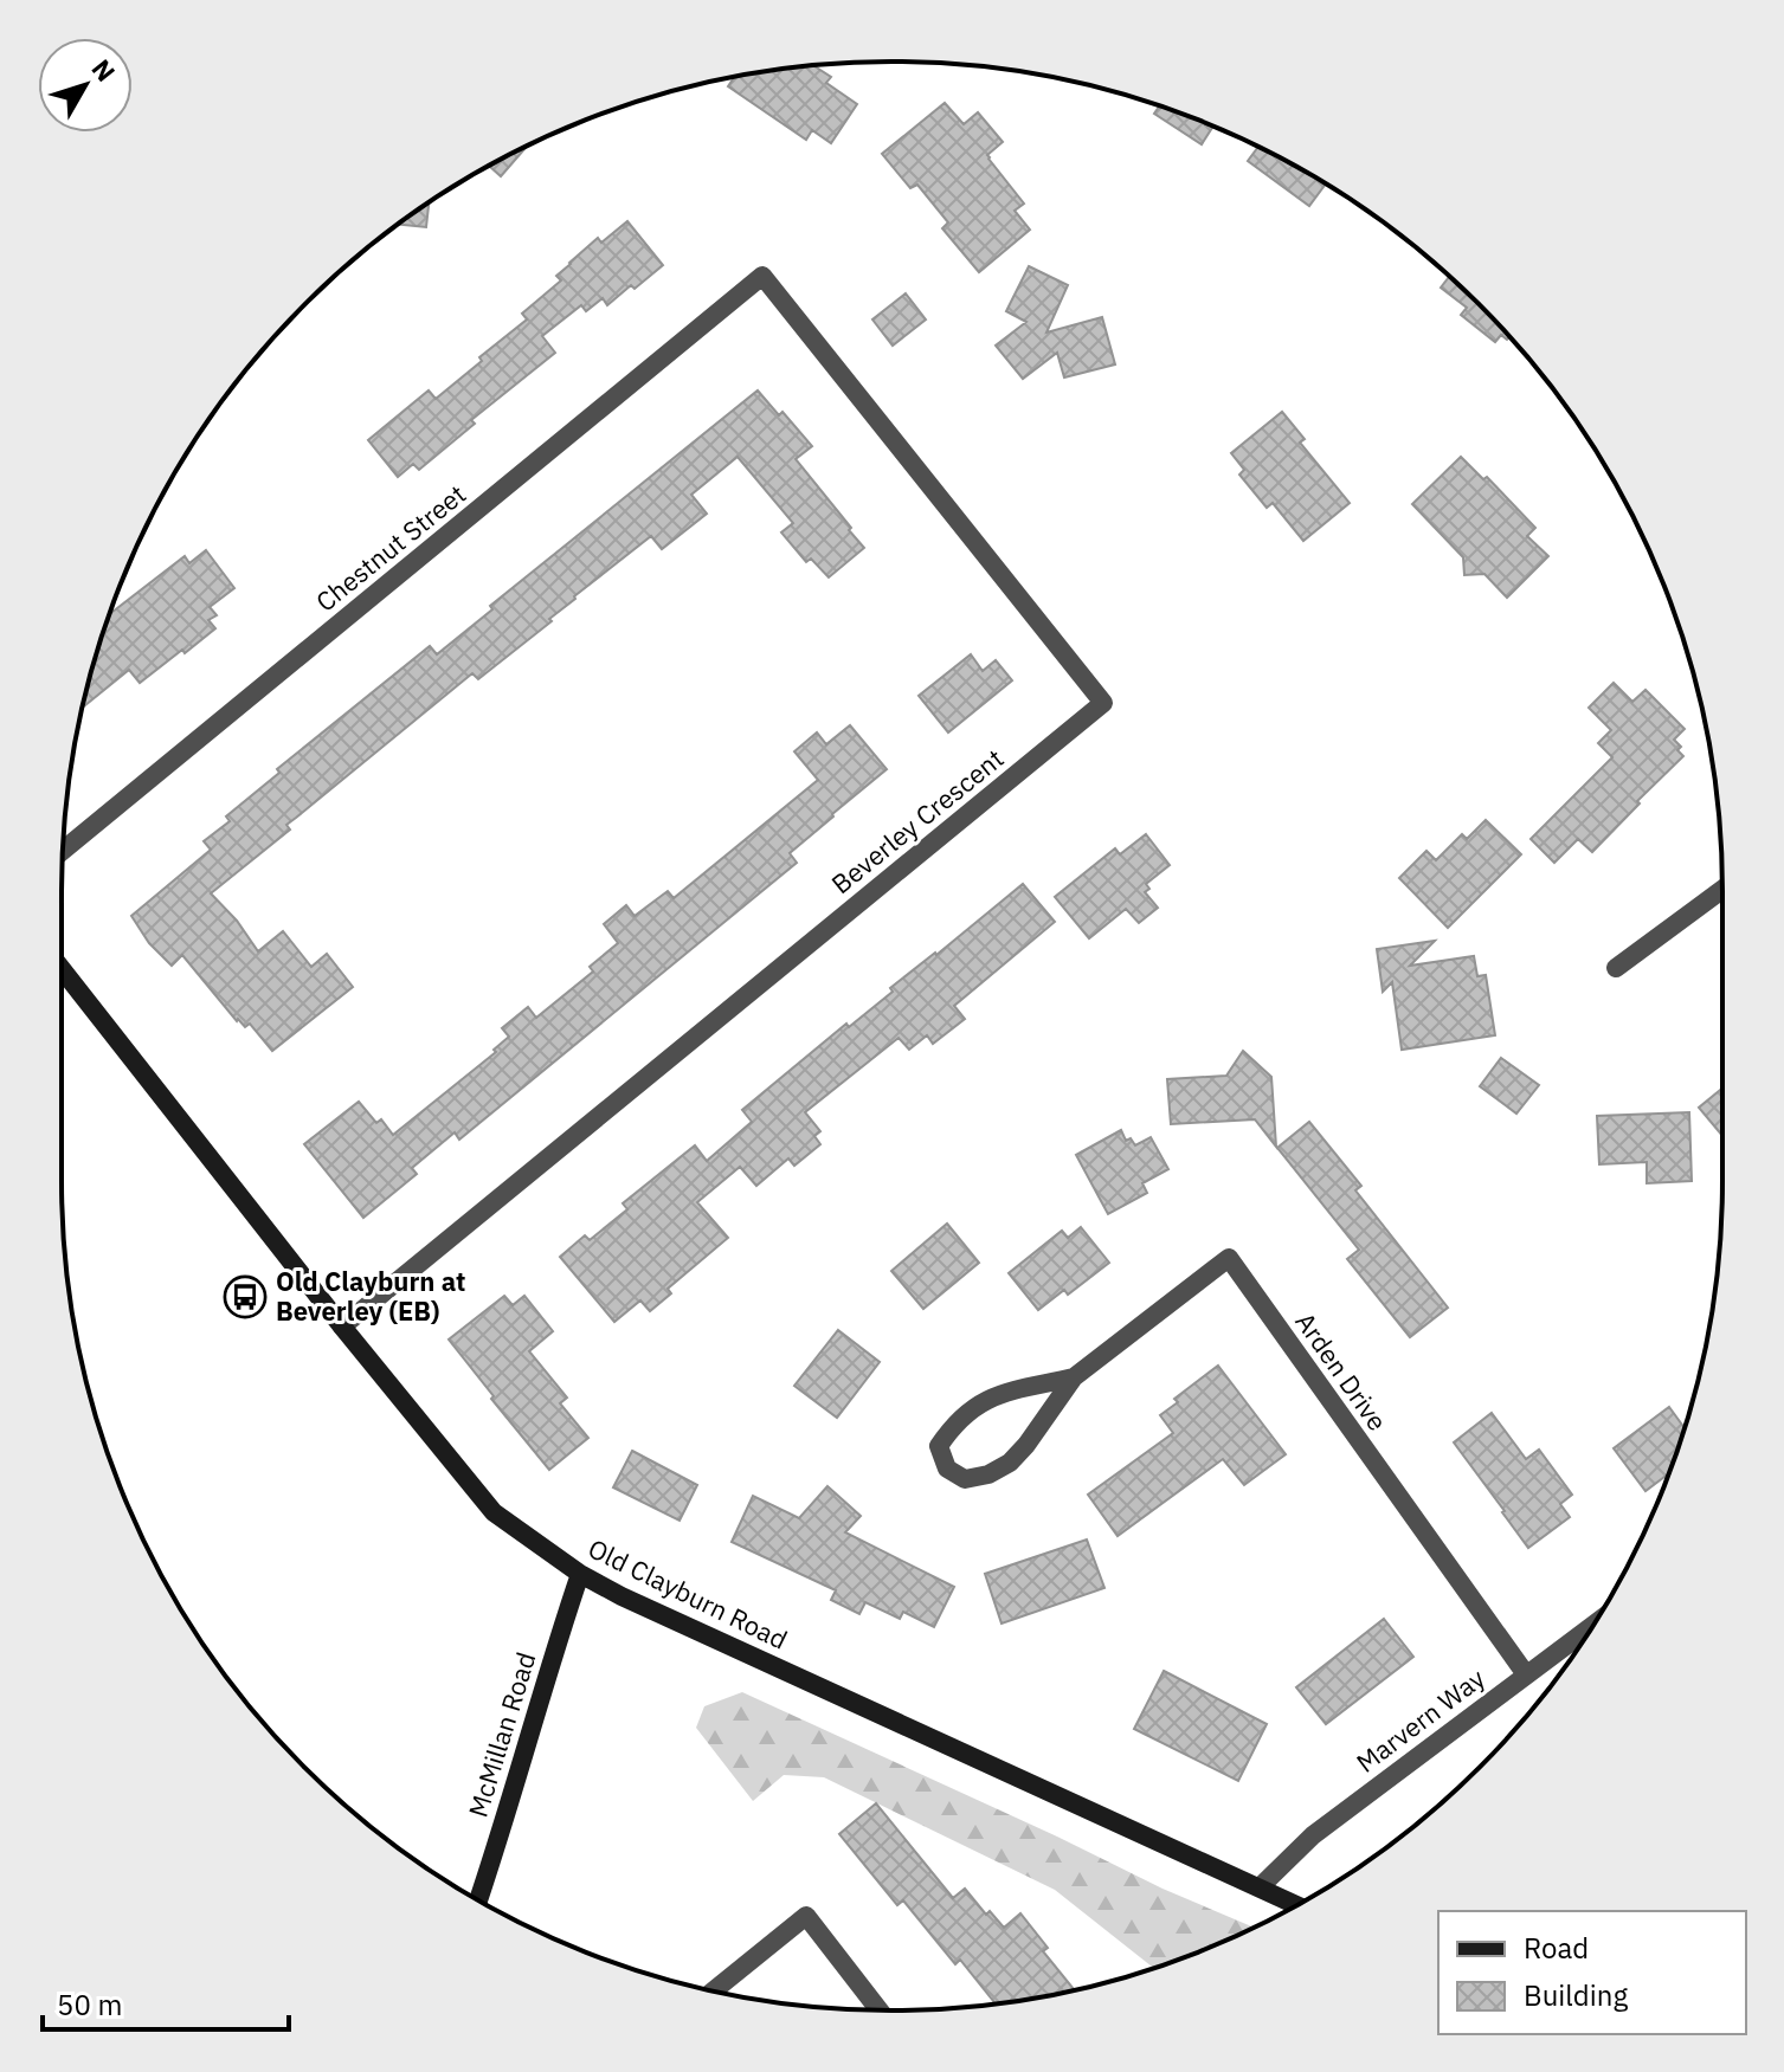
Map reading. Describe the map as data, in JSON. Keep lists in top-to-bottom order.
{
  "streets": {
    "main road": ["Old Clayburn Road", "McMillan Road"],
    "street": [
      "Chestnut Street",
      "Beverley Crescent",
      "Arden Drive",
      "Marvern Way"
    ]
  },
  "crossings": [
    ["Chestnut Street", "Beverley Crescent"],
    ["Beverley Crescent", "Old Clayburn Road"],
    ["Arden Drive", "Marvern Way"],
    ["Old Clayburn Road", "Marvern Way"],
    ["Old Clayburn Road", "McMillan Road"]
  ],
  "places": {
    "bus stop": ["Old Clayburn at Beverley (EB)"]
  },
  "legend": ["Road", "Building"],
  "scale_bar": "50 m",
  "north": "top right"
}
